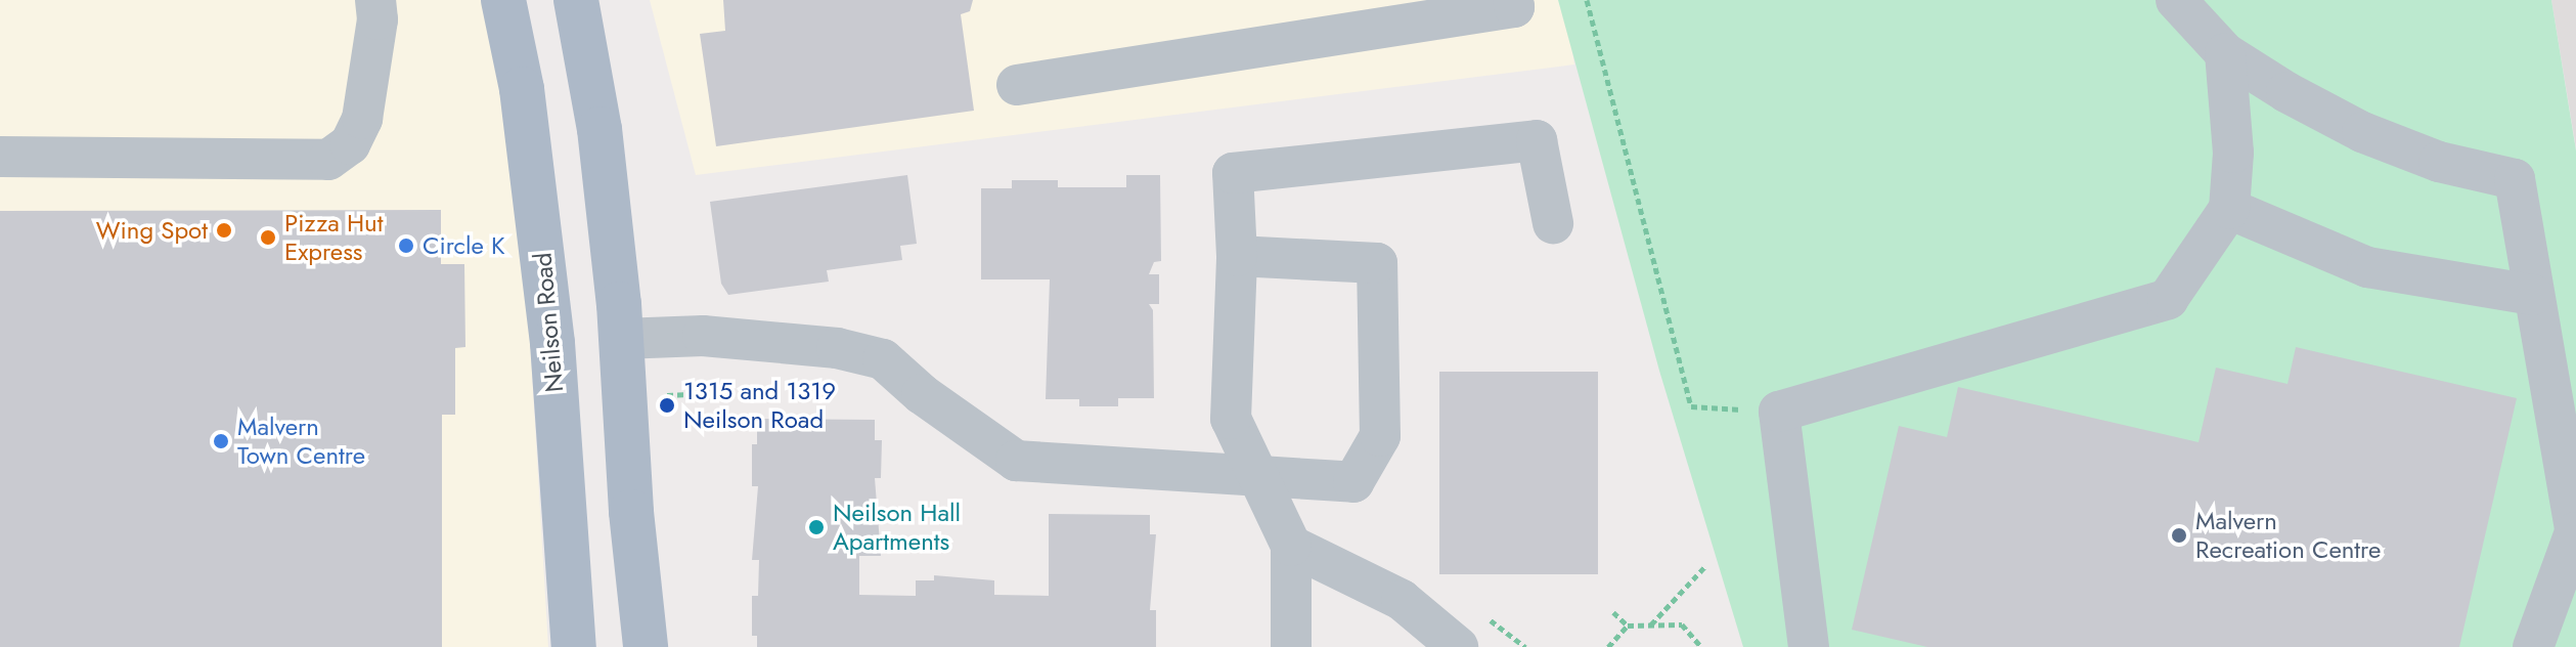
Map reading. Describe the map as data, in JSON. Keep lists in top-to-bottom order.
{
  "streets": {
    "main road": ["Neilson Road"]
  },
  "places": [
    "Wing Spot",
    "Pizza Hut Express",
    "Circle K",
    "1315 and 1319 Neilson Road",
    "Malvern Town Centre",
    "Neilson Hall Apartments",
    "Malvern Recreation Centre"
  ]
}
